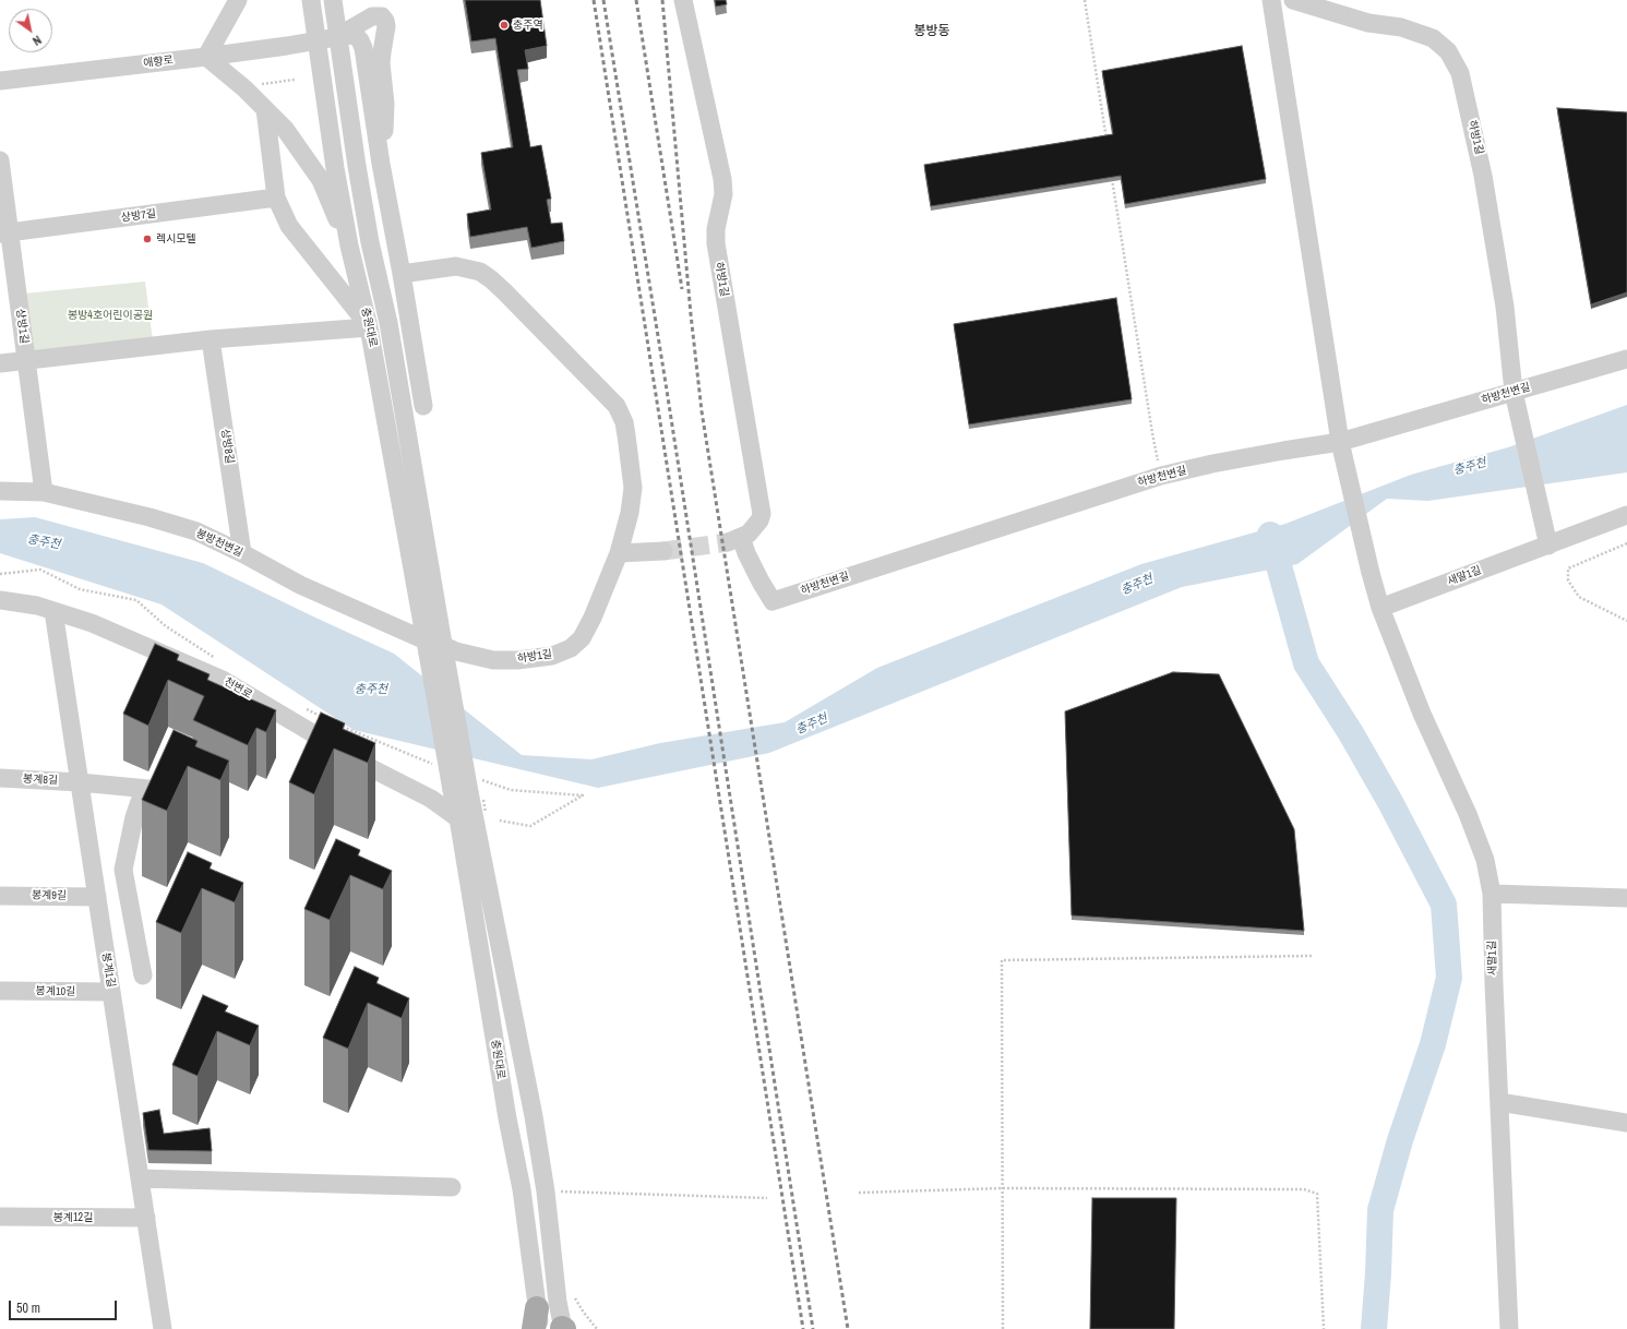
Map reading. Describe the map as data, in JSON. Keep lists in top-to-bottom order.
{
  "streets": {
    "street": [
      "애향로",
      "하방1길",
      "상방7길",
      "상방1길",
      "충원대로",
      "하방천변길",
      "상방8길",
      "봉방천변길",
      "새말1길",
      "천변로",
      "봉계8길",
      "봉계9길",
      "봉계1길",
      "봉계10길",
      "봉계12길"
    ]
  },
  "crossings": [
    ["애향로", "충원대로"],
    ["하방1길", "충원대로"],
    ["하방1길", "하방천변길"],
    ["하방1길", "봉방천변길"],
    ["하방1길", "새말1길"],
    ["상방7길", "상방1길"],
    ["상방1길", "봉방천변길"],
    ["충원대로", "봉방천변길"],
    ["충원대로", "천변로"],
    ["하방천변길", "새말1길"],
    ["상방8길", "봉방천변길"],
    ["천변로", "봉계1길"],
    ["봉계8길", "봉계1길"],
    ["봉계9길", "봉계1길"],
    ["봉계1길", "봉계10길"],
    ["봉계1길", "봉계12길"]
  ],
  "districts": ["봉방동"],
  "water": ["충주천"],
  "parks": ["봉방4호어린이공원"],
  "places": ["충주역", "렉시모텔"],
  "scale_bar": "50 m",
  "north": "bottom right"
}
